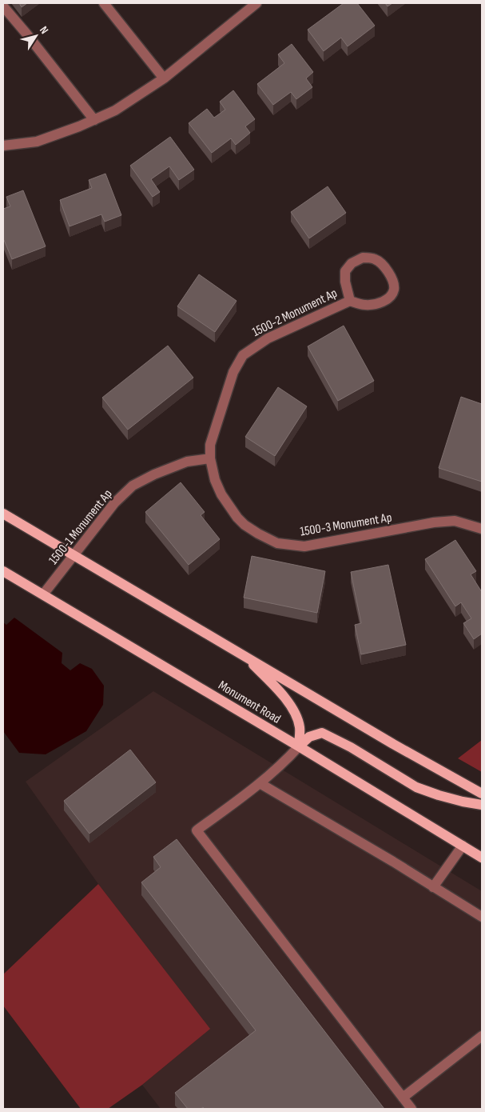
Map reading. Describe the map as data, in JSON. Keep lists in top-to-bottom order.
{
  "streets": {
    "main road": ["Monument Road"],
    "street": ["1500-2 Monument Ap", "1500-3 Monument Ap", "1500-1 Monument Ap"]
  },
  "crossings": [
    ["1500-2 Monument Ap", "1500-3 Monument Ap"],
    ["1500-2 Monument Ap", "1500-1 Monument Ap"],
    ["1500-3 Monument Ap", "1500-1 Monument Ap"],
    ["1500-1 Monument Ap", "Monument Road"]
  ],
  "north": "top right"
}
